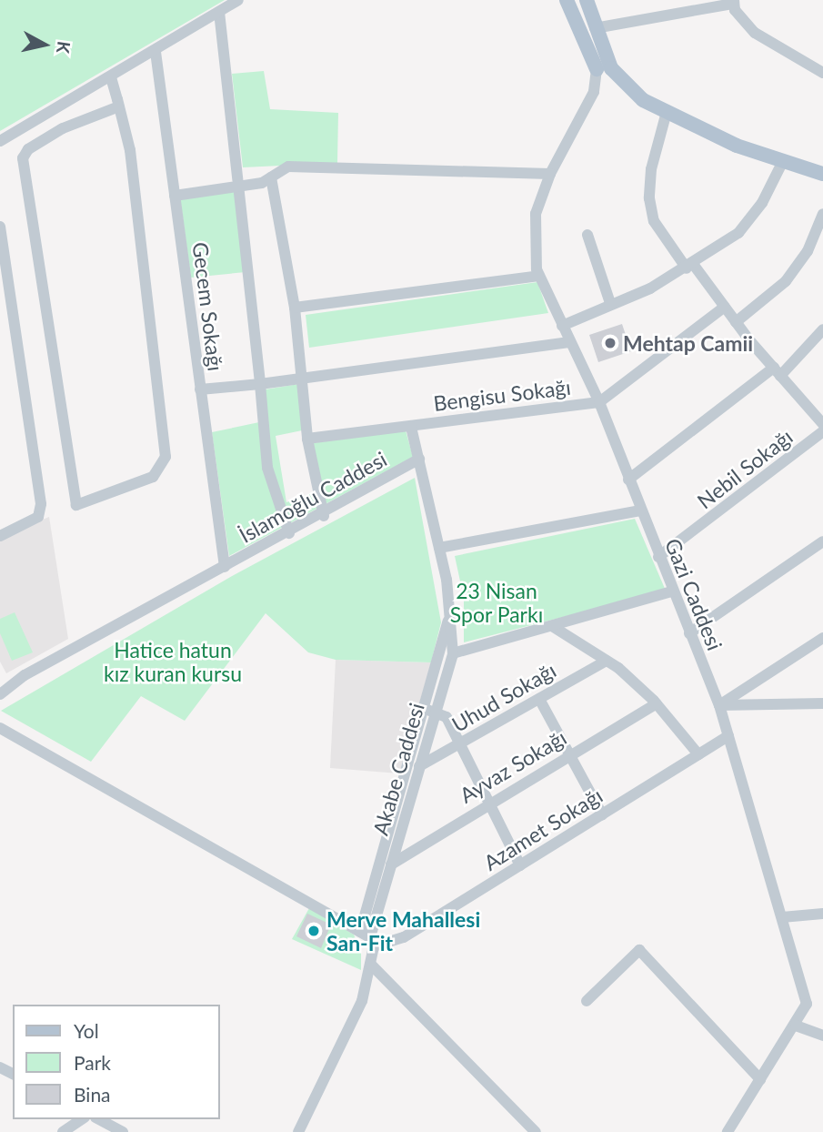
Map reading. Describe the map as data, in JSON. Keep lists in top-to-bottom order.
{
  "streets": {
    "street": [
      "Gecem Sokağı",
      "Bengisu Sokağı",
      "Nebil Sokağı",
      "İslamoğlu Caddesi",
      "Gazi Caddesi",
      "Uhud Sokağı",
      "Ayvaz Sokağı",
      "Akabe Caddesi",
      "Azamet Sokağı"
    ]
  },
  "crossings": [
    ["Gecem Sokağı", "İslamoğlu Caddesi"],
    ["Bengisu Sokağı", "Gazi Caddesi"],
    ["Bengisu Sokağı", "Akabe Caddesi"],
    ["Nebil Sokağı", "Gazi Caddesi"],
    ["İslamoğlu Caddesi", "Akabe Caddesi"],
    ["Gazi Caddesi", "Azamet Sokağı"],
    ["Uhud Sokağı", "Akabe Caddesi"],
    ["Ayvaz Sokağı", "Akabe Caddesi"],
    ["Akabe Caddesi", "Azamet Sokağı"]
  ],
  "parks": ["23 Nisan Spor Parkı", "Hatice hatun kız kuran kursu"],
  "places": ["Mehtap Camii", "Merve Mahallesi San-Fit"],
  "legend": ["Yol", "Park", "Bina"],
  "north": "right"
}
